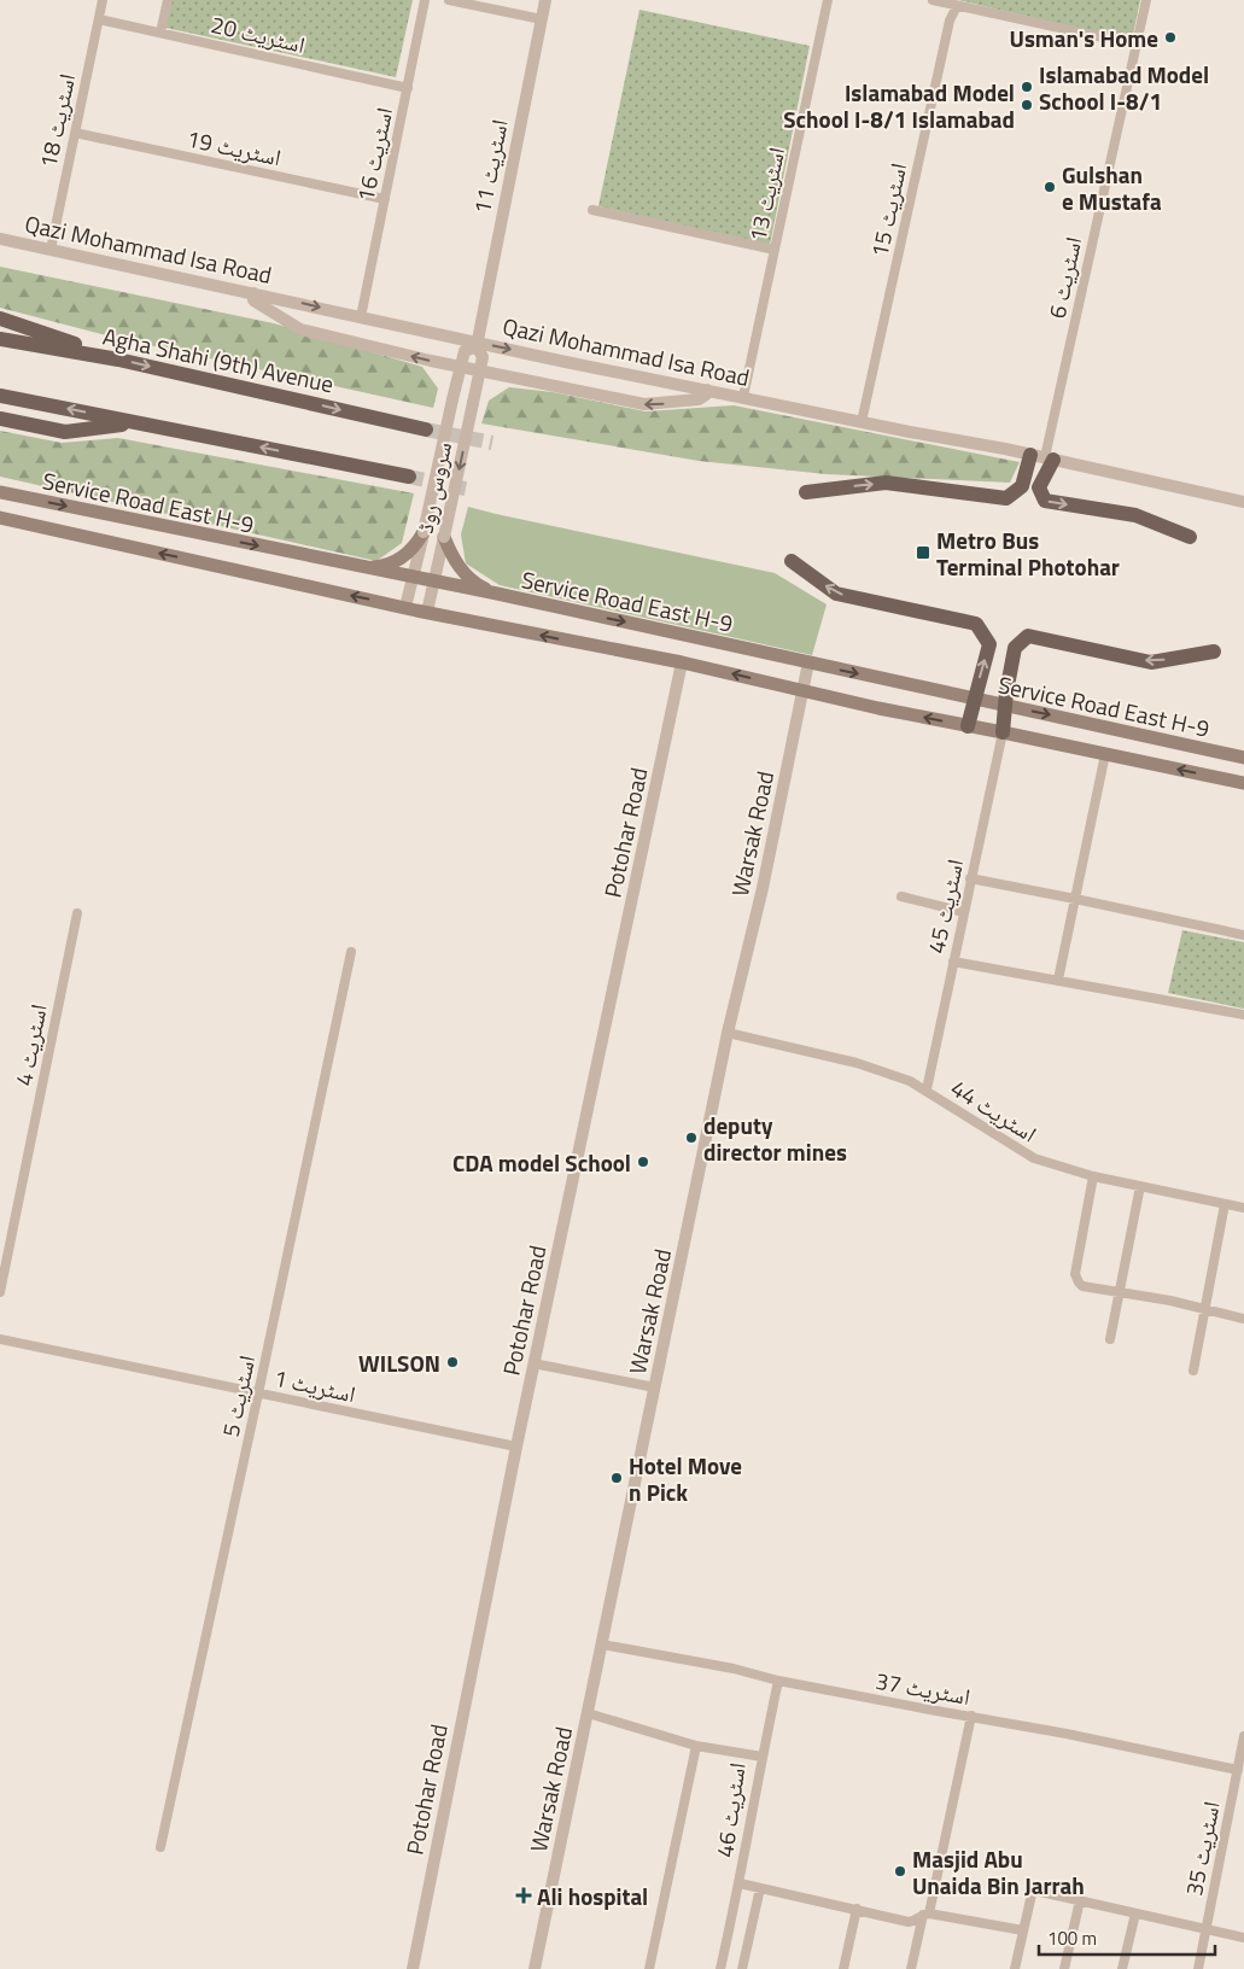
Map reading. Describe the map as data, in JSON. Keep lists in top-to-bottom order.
{
  "streets": {
    "main road": ["Agha Shahi (9th) Avenue", "Service Road East H-9"],
    "street": [
      "اسٹریٹ 20",
      "اسٹریٹ 18",
      "اسٹریٹ 19",
      "اسٹریٹ 16",
      "اسٹریٹ 11",
      "اسٹریٹ 13",
      "اسٹریٹ 15",
      "Qazi Mohammad Isa Road",
      "اسٹریٹ 6",
      "سروس روڈ",
      "Potohar Road",
      "Warsak Road",
      "اسٹریٹ 45",
      "اسٹریٹ 4",
      "اسٹریٹ 44",
      "اسٹریٹ 1",
      "اسٹریٹ 5",
      "اسٹریٹ 37",
      "اسٹریٹ 46",
      "اسٹریٹ 35"
    ]
  },
  "crossings": [
    ["اسٹریٹ 20", "اسٹریٹ 18"],
    ["اسٹریٹ 20", "اسٹریٹ 16"],
    ["اسٹریٹ 18", "اسٹریٹ 19"],
    ["اسٹریٹ 18", "Qazi Mohammad Isa Road"],
    ["اسٹریٹ 19", "اسٹریٹ 16"],
    ["اسٹریٹ 16", "Qazi Mohammad Isa Road"],
    ["اسٹریٹ 11", "Qazi Mohammad Isa Road"],
    ["اسٹریٹ 11", "سروس روڈ"],
    ["اسٹریٹ 13", "Qazi Mohammad Isa Road"],
    ["اسٹریٹ 15", "Qazi Mohammad Isa Road"],
    ["Qazi Mohammad Isa Road", "اسٹریٹ 6"],
    ["Qazi Mohammad Isa Road", "سروس روڈ"],
    ["سروس روڈ", "Service Road East H-9"],
    ["Service Road East H-9", "Potohar Road"],
    ["Service Road East H-9", "Warsak Road"],
    ["Service Road East H-9", "اسٹریٹ 45"],
    ["Potohar Road", "اسٹریٹ 1"],
    ["Warsak Road", "اسٹریٹ 44"],
    ["Warsak Road", "اسٹریٹ 37"],
    ["Warsak Road", "اسٹریٹ 46"],
    ["اسٹریٹ 45", "اسٹریٹ 44"],
    ["اسٹریٹ 1", "اسٹریٹ 5"],
    ["اسٹریٹ 37", "اسٹریٹ 35"]
  ],
  "places": {
    "other": [
      "Usman's Home",
      "Islamabad Model School I-8/1",
      "Islamabad Model School I-8/1 Islamabad",
      "Gulshan e Mustafa",
      "deputy director mines",
      "CDA model School",
      "WILSON",
      "Hotel Move n Pick",
      "Masjid Abu Unaida Bin Jarrah"
    ],
    "transit": ["Metro Bus Terminal Photohar"],
    "health": ["Ali hospital"]
  },
  "scale_bar": "100 m"
}
